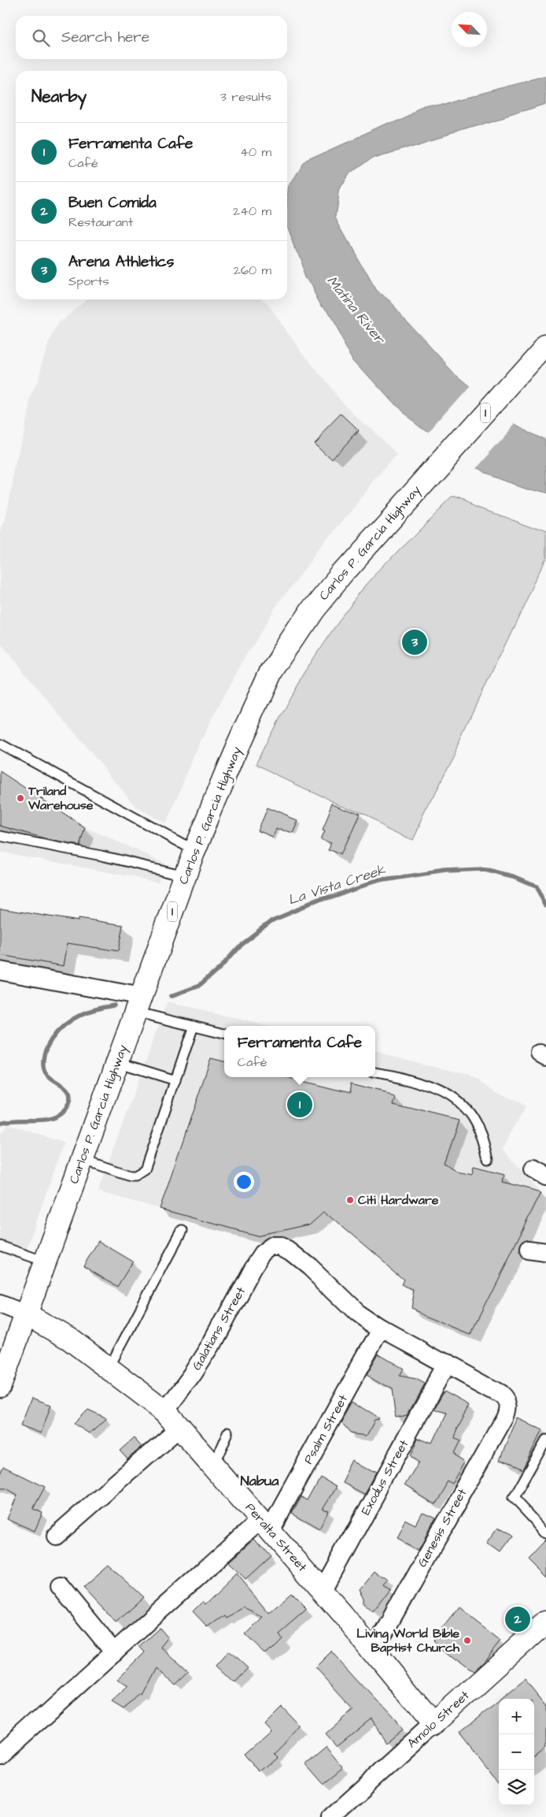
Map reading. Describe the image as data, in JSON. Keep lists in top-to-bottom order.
{
  "streets": {
    "main road": [
      "1",
      "Carlos P. Garcia Highway",
      "Peralta Street",
      "Amolo Street"
    ],
    "street": [
      "Galatians Street",
      "Psalm Street",
      "Exodus Street",
      "Genesis Street"
    ]
  },
  "crossings": [
    ["Carlos P. Garcia Highway", "Peralta Street"],
    ["Galatians Street", "Psalm Street"],
    ["Galatians Street", "Peralta Street"],
    ["Psalm Street", "Peralta Street"],
    ["Exodus Street", "Genesis Street"],
    ["Exodus Street", "Peralta Street"],
    ["Genesis Street", "Peralta Street"],
    ["Peralta Street", "Amolo Street"]
  ],
  "districts": ["Nabua"],
  "water": ["Matina River", "La Vista Creek"],
  "places": ["Triland Warehouse", "Citi Hardware", "Living World Bible Baptist Church"],
  "north": "top left",
  "page": {
    "search": "Search here",
    "heading": ["Nearby", "3 results"],
    "list": [
      {
        "mark": "1",
        "name": "Ferramenta Cafe",
        "note": "Café",
        "value": "40 m"
      },
      {
        "mark": "2",
        "name": "Buen Comida",
        "note": "Restaurant",
        "value": "240 m"
      },
      {
        "mark": "3",
        "name": "Arena Athletics",
        "note": "Sports",
        "value": "260 m"
      }
    ],
    "pins": ["3", "1", "2"],
    "popup": ["Ferramenta Cafe", "Café"],
    "map_buttons": ["+", "−"]
  }
}
